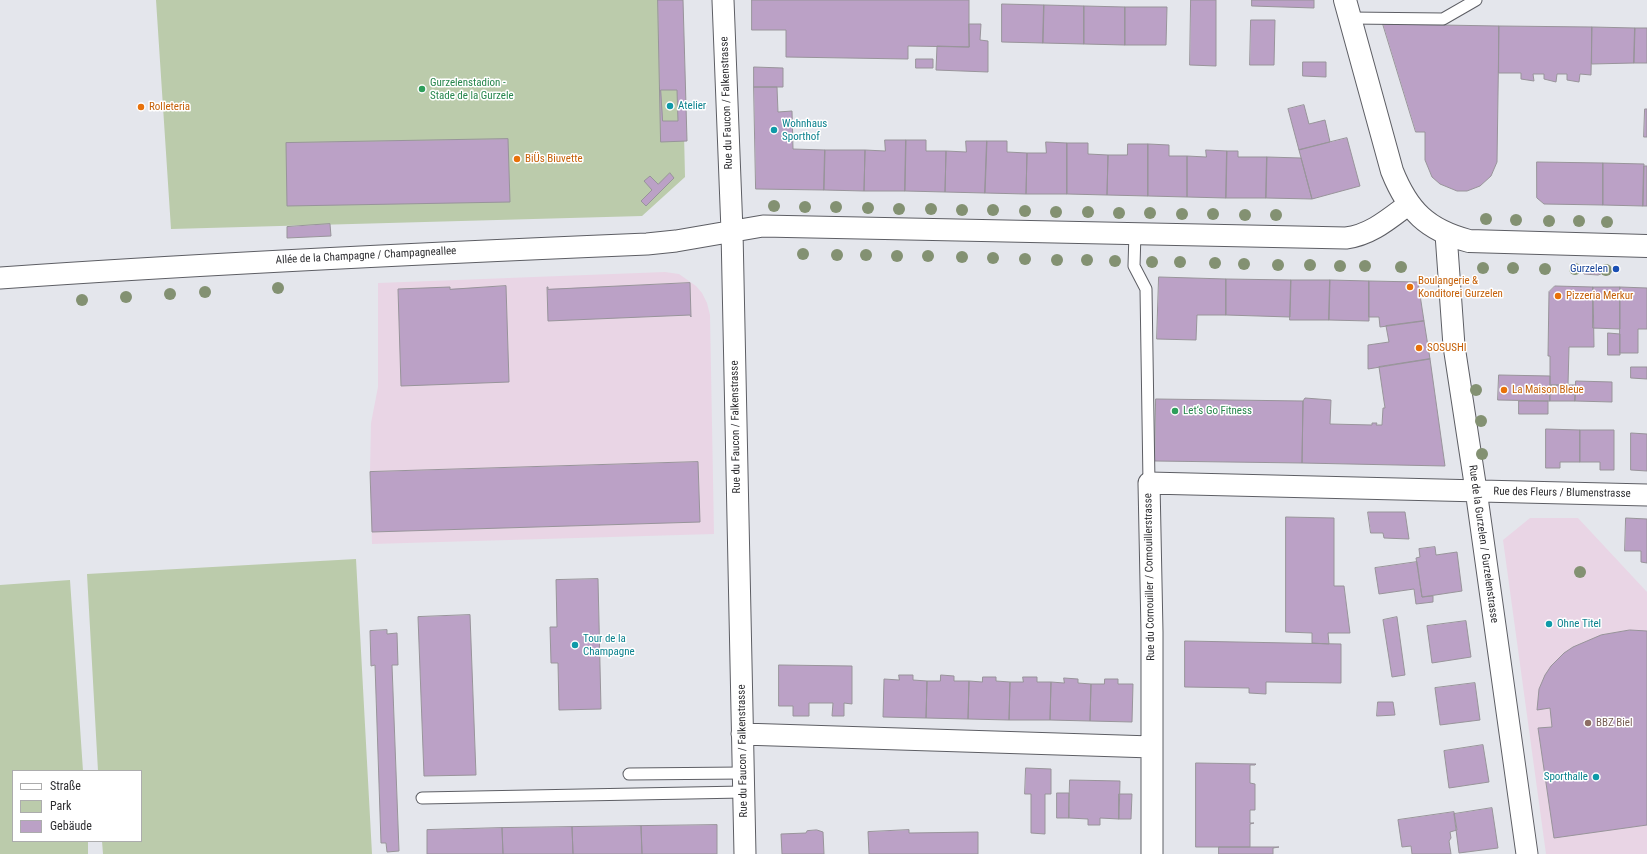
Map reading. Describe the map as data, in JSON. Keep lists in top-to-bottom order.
{
  "streets": {
    "street": [
      "Rue du Faucon / Falkenstrasse",
      "Allée de la Champagne / Champagneallee",
      "Rue des Fleurs / Blumenstrasse",
      "Rue de la Gurzelen / Gurzelenstrasse",
      "Rue du Cornouiller / Cornouillerstrasse"
    ]
  },
  "crossings": [
    ["Rue du Faucon / Falkenstrasse", "Allée de la Champagne / Champagneallee"],
    ["Rue des Fleurs / Blumenstrasse", "Rue de la Gurzelen / Gurzelenstrasse"],
    ["Rue des Fleurs / Blumenstrasse", "Rue du Cornouiller / Cornouillerstrasse"],
    ["Rue de la Gurzelen / Gurzelenstrasse", "Rue du Cornouiller / Cornouillerstrasse"]
  ],
  "places": [
    "Gurzelenstadion - Stade de la Gurzele",
    "Atelier",
    "Rolleteria",
    "Wohnhaus Sporthof",
    "BiÜs Biuvette",
    "Gurzelen",
    "Boulangerie & Konditorei Gurzelen",
    "Pizzeria Merkur",
    "SOSUSHI",
    "La Maison Bleue",
    "Let‘s Go Fitness",
    "Ohne Titel",
    "Tour de la Champagne",
    "BBZ Biel",
    "Sporthalle"
  ],
  "legend": ["Straße", "Park", "Gebäude"]
}
